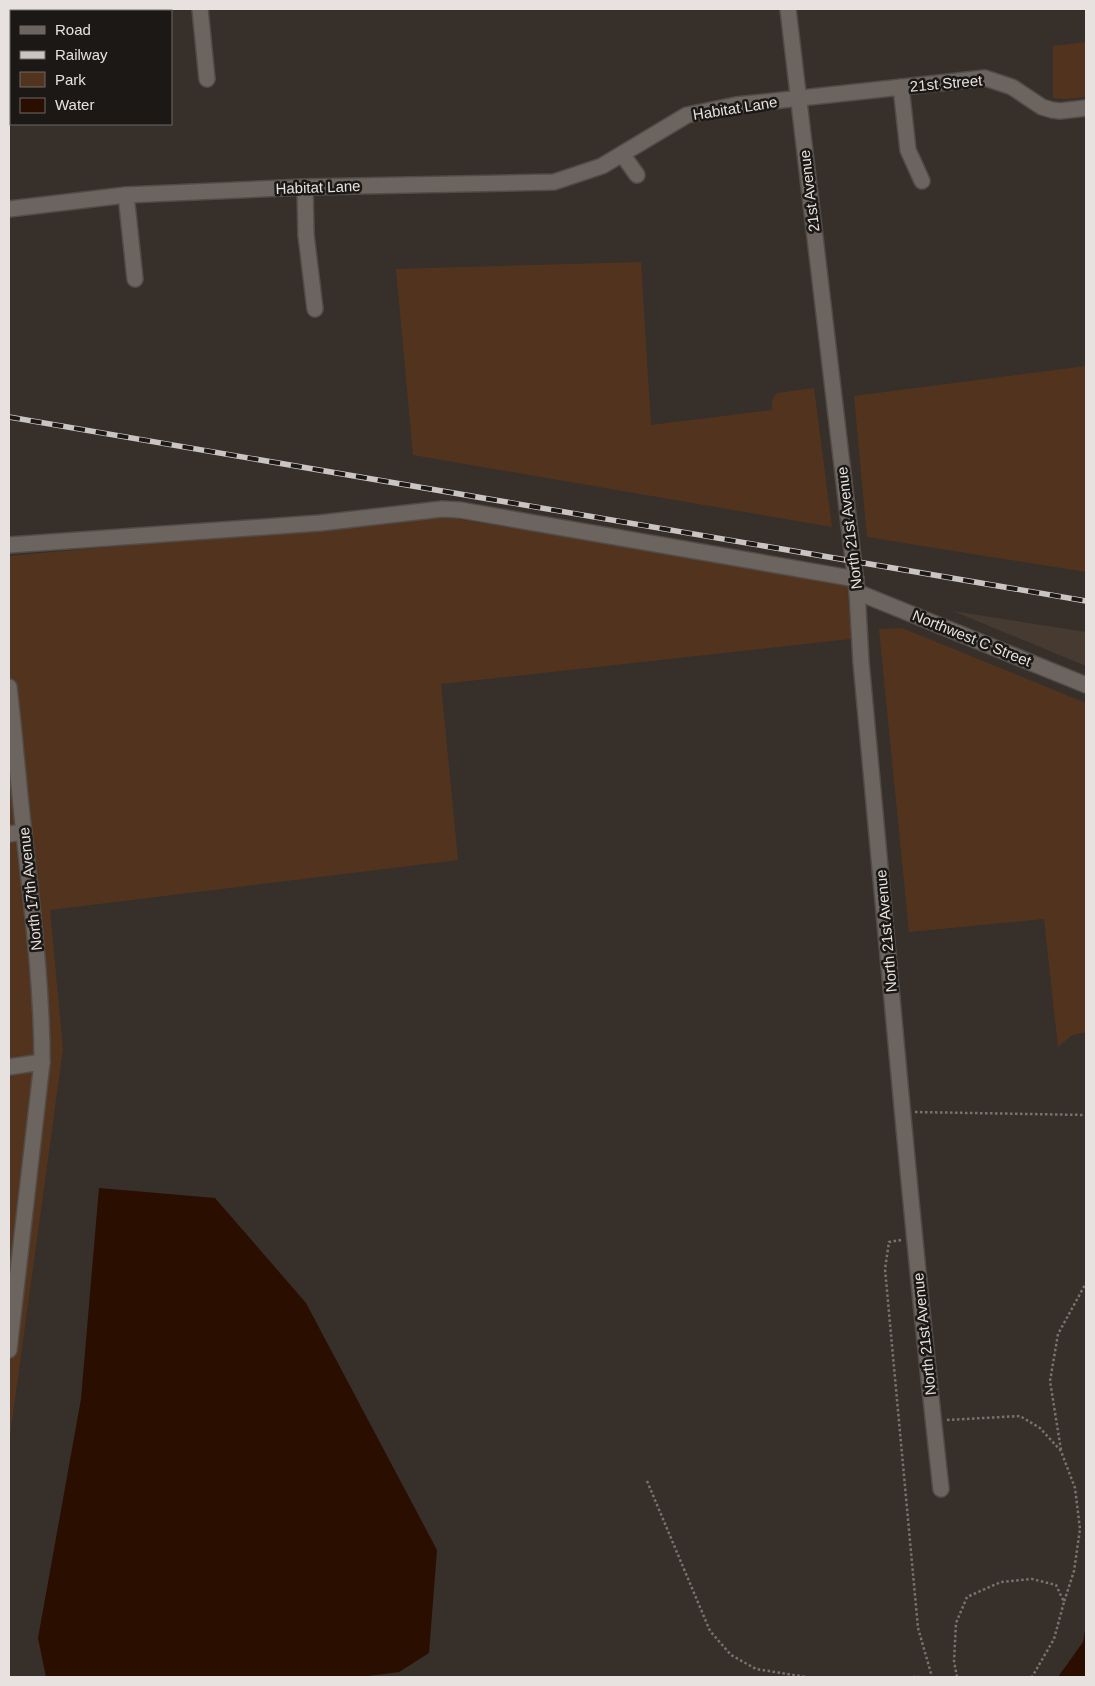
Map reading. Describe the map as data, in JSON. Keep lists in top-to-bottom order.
{
  "streets": {
    "street": [
      "21st Street",
      "Habitat Lane",
      "21st Avenue",
      "North 21st Avenue",
      "Northwest C Street",
      "North 17th Avenue"
    ]
  },
  "crossings": [
    ["21st Street", "Habitat Lane"],
    ["21st Street", "21st Avenue"],
    ["Habitat Lane", "21st Avenue"],
    ["21st Avenue", "North 21st Avenue"],
    ["North 21st Avenue", "Northwest C Street"]
  ],
  "legend": [
    "Road",
    "Railway",
    "Park",
    "Water"
  ]
}
